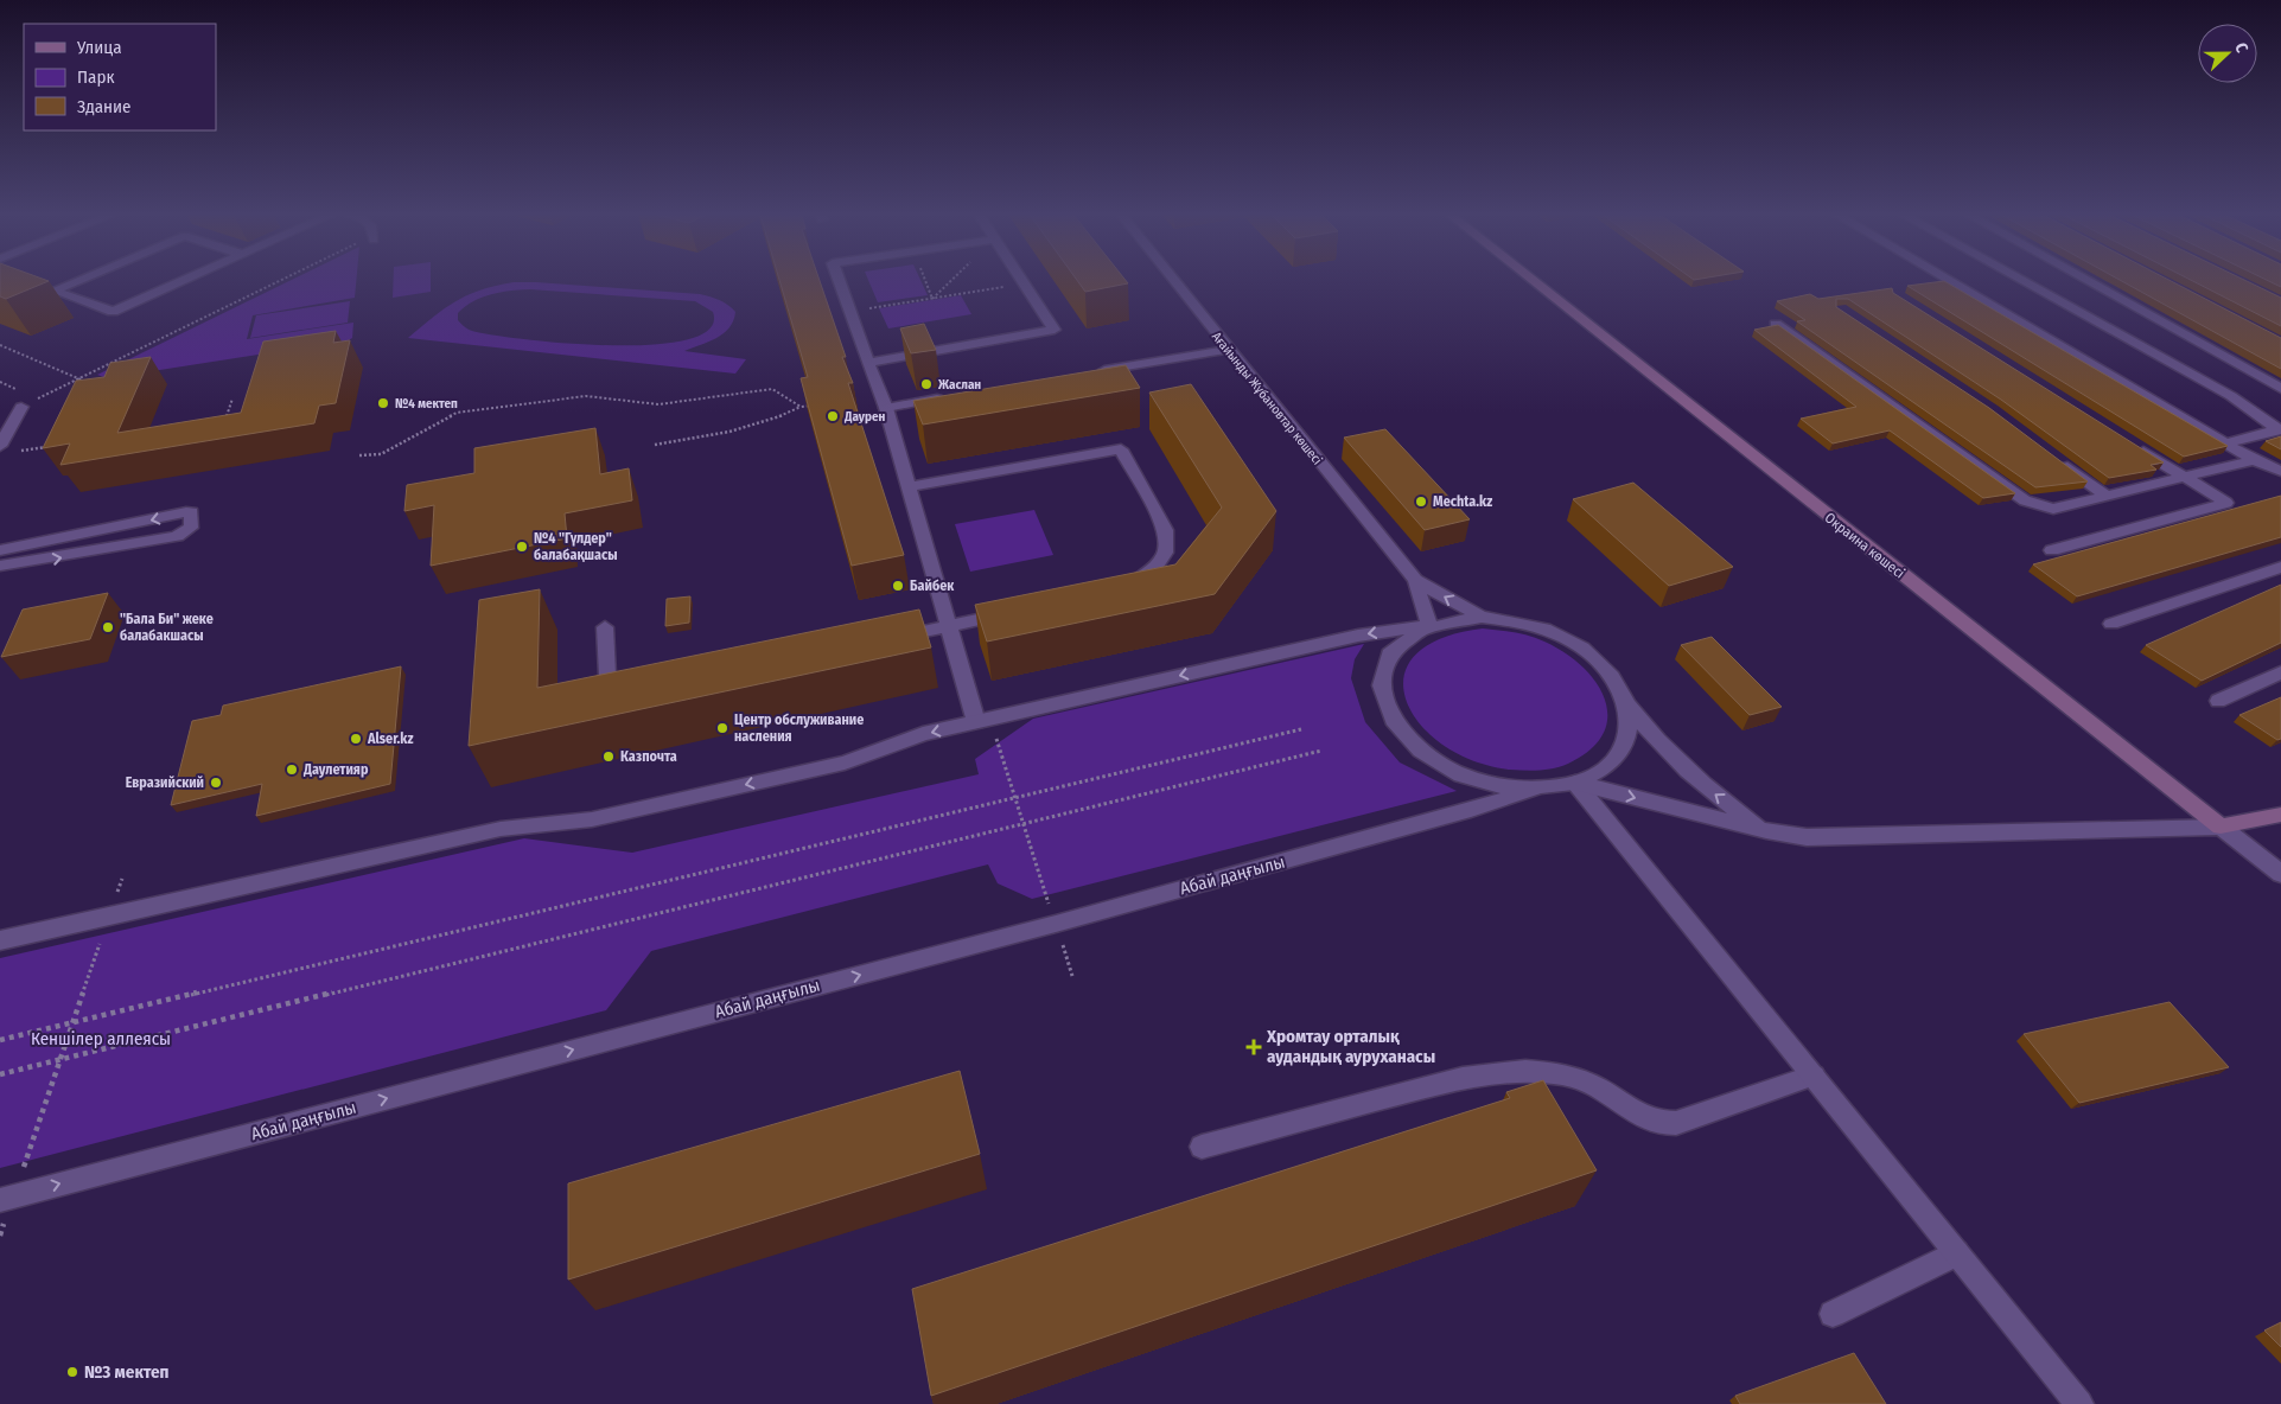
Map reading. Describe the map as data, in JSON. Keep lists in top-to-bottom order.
{
  "streets": {
    "main road": ["Окраина көшесі"],
    "street": ["Ағайынды Жұбановтар көшесі", "Абай даңғылы"]
  },
  "one_way": ["Абай даңғылы"],
  "parks": ["Кеншілер аллеясы"],
  "places": {
    "other": [
      "Жаслан",
      "№4 мектеп",
      "Даурен",
      "Mechta.kz",
      "№4 \"Гүлдер\" балабақшасы",
      "Байбек",
      "\"Бала Би\" жеке балабакшасы",
      "Центр обслуживание насления",
      "Alser.kz",
      "Казпочта",
      "Даулетияр",
      "Евразийский",
      "№3 мектеп"
    ],
    "health": ["Хромтау орталық аудандық ауруханасы"]
  },
  "legend": ["Улица", "Парк", "Здание"],
  "north": "right"
}
